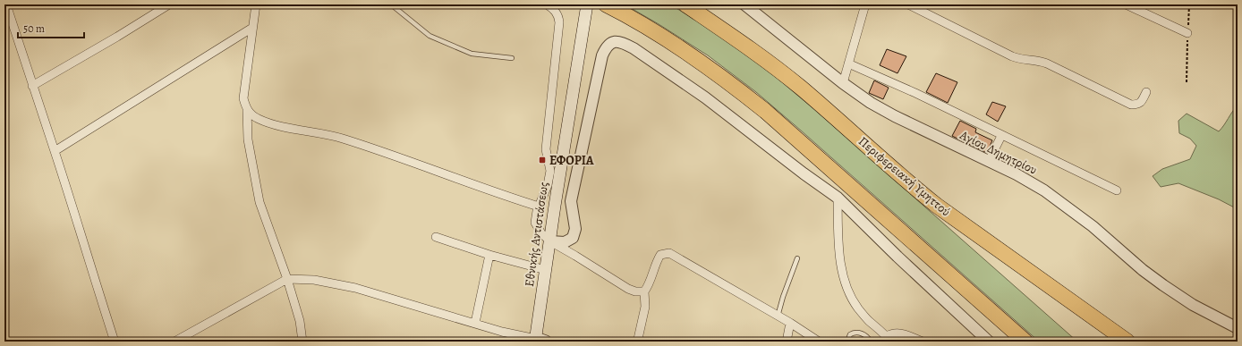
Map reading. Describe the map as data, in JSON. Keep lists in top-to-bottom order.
{
  "streets": {
    "highway": ["Περιφερειακή Υμηττού"],
    "main road": ["Εθνικής Αντιστάσεως"],
    "street": ["Αγίου Δημητρίου"]
  },
  "places": {
    "transit": ["ΕΦΟΡΙΑ"]
  },
  "scale_bar": "50 m"
}
